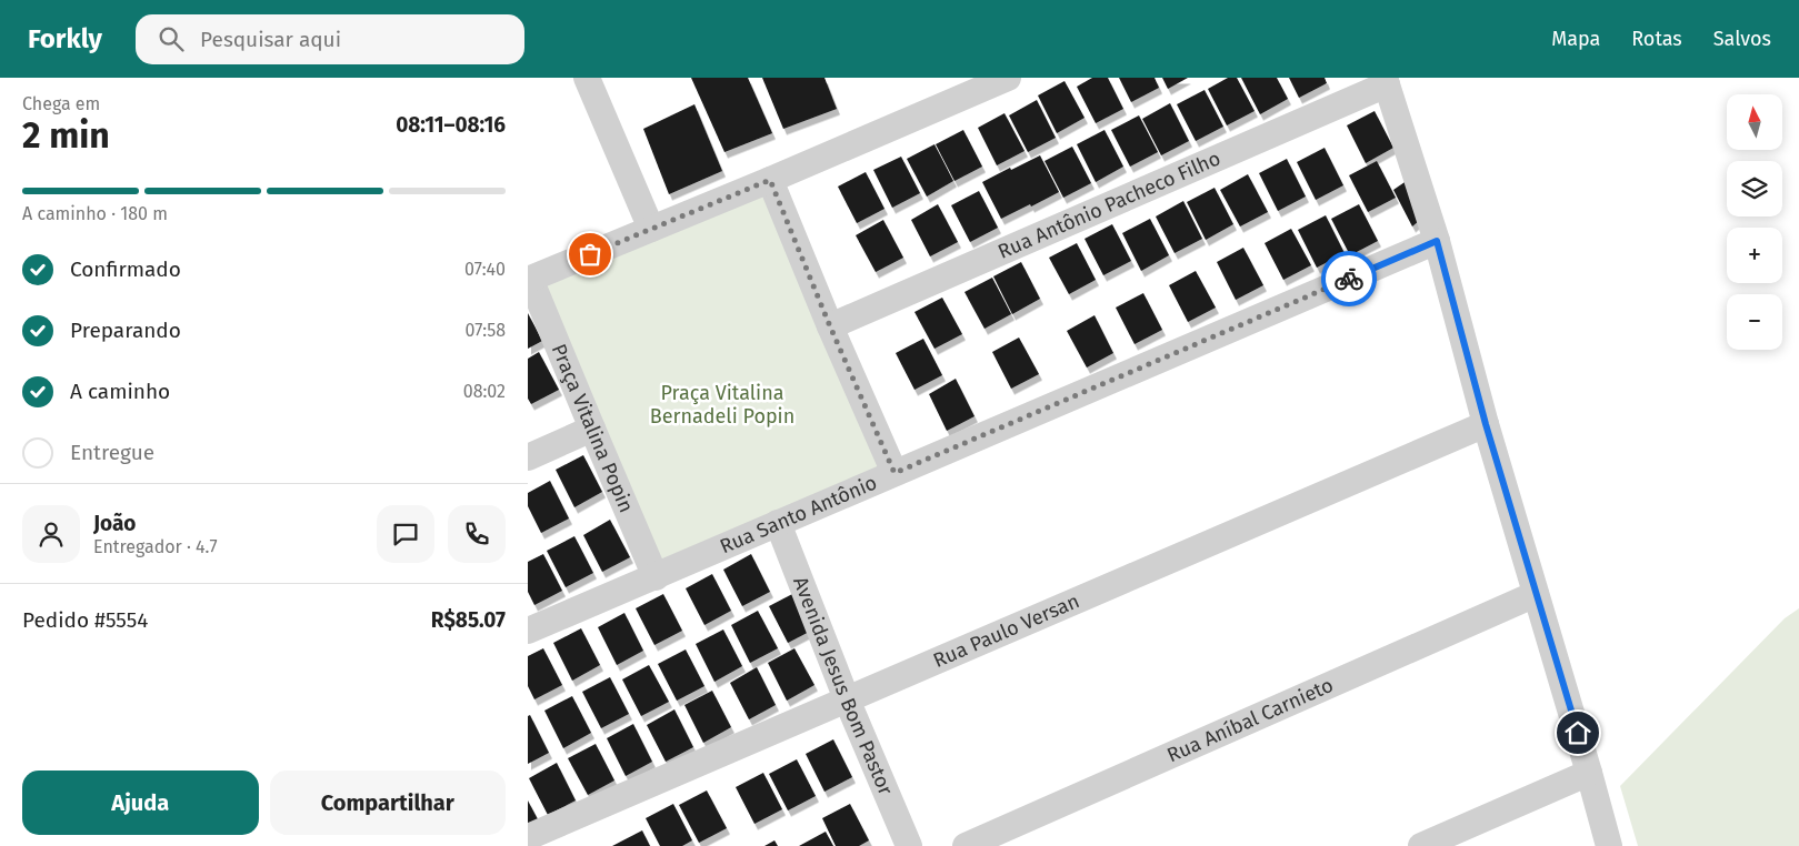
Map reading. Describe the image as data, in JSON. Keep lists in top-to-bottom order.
{
  "streets": {
    "street": [
      "Rua Antônio Pacheco Filho",
      "Praça Vitalina Popin",
      "Rua Santo Antônio",
      "Rua Paulo Versan",
      "Avenida Jesus Bom Pastor",
      "Rua Aníbal Carnieto"
    ]
  },
  "crossings": [
    ["Praça Vitalina Popin", "Rua Santo Antônio"],
    ["Rua Santo Antônio", "Avenida Jesus Bom Pastor"],
    ["Rua Paulo Versan", "Avenida Jesus Bom Pastor"]
  ],
  "parks": ["Praça Vitalina Bernadeli Popin"],
  "north": "top",
  "page": {
    "header": "Forkly",
    "search": "Pesquisar aqui",
    "nav": ["Mapa", "Rotas", "Salvos"],
    "heading": ["2 min", "Chega em", "08:11–08:16"],
    "panel": [
      "João",
      "Entregador · 4.7",
      "Pedido #5554",
      "R$85.07"
    ],
    "map_buttons": ["+", "−"],
    "bar": "A caminho · 180 m",
    "list": [
      ["Confirmado", "07:40"],
      ["Preparando", "07:58"],
      ["A caminho", "08:02"],
      "Entregue"
    ],
    "buttons": ["Ajuda", "Compartilhar"]
  }
}
